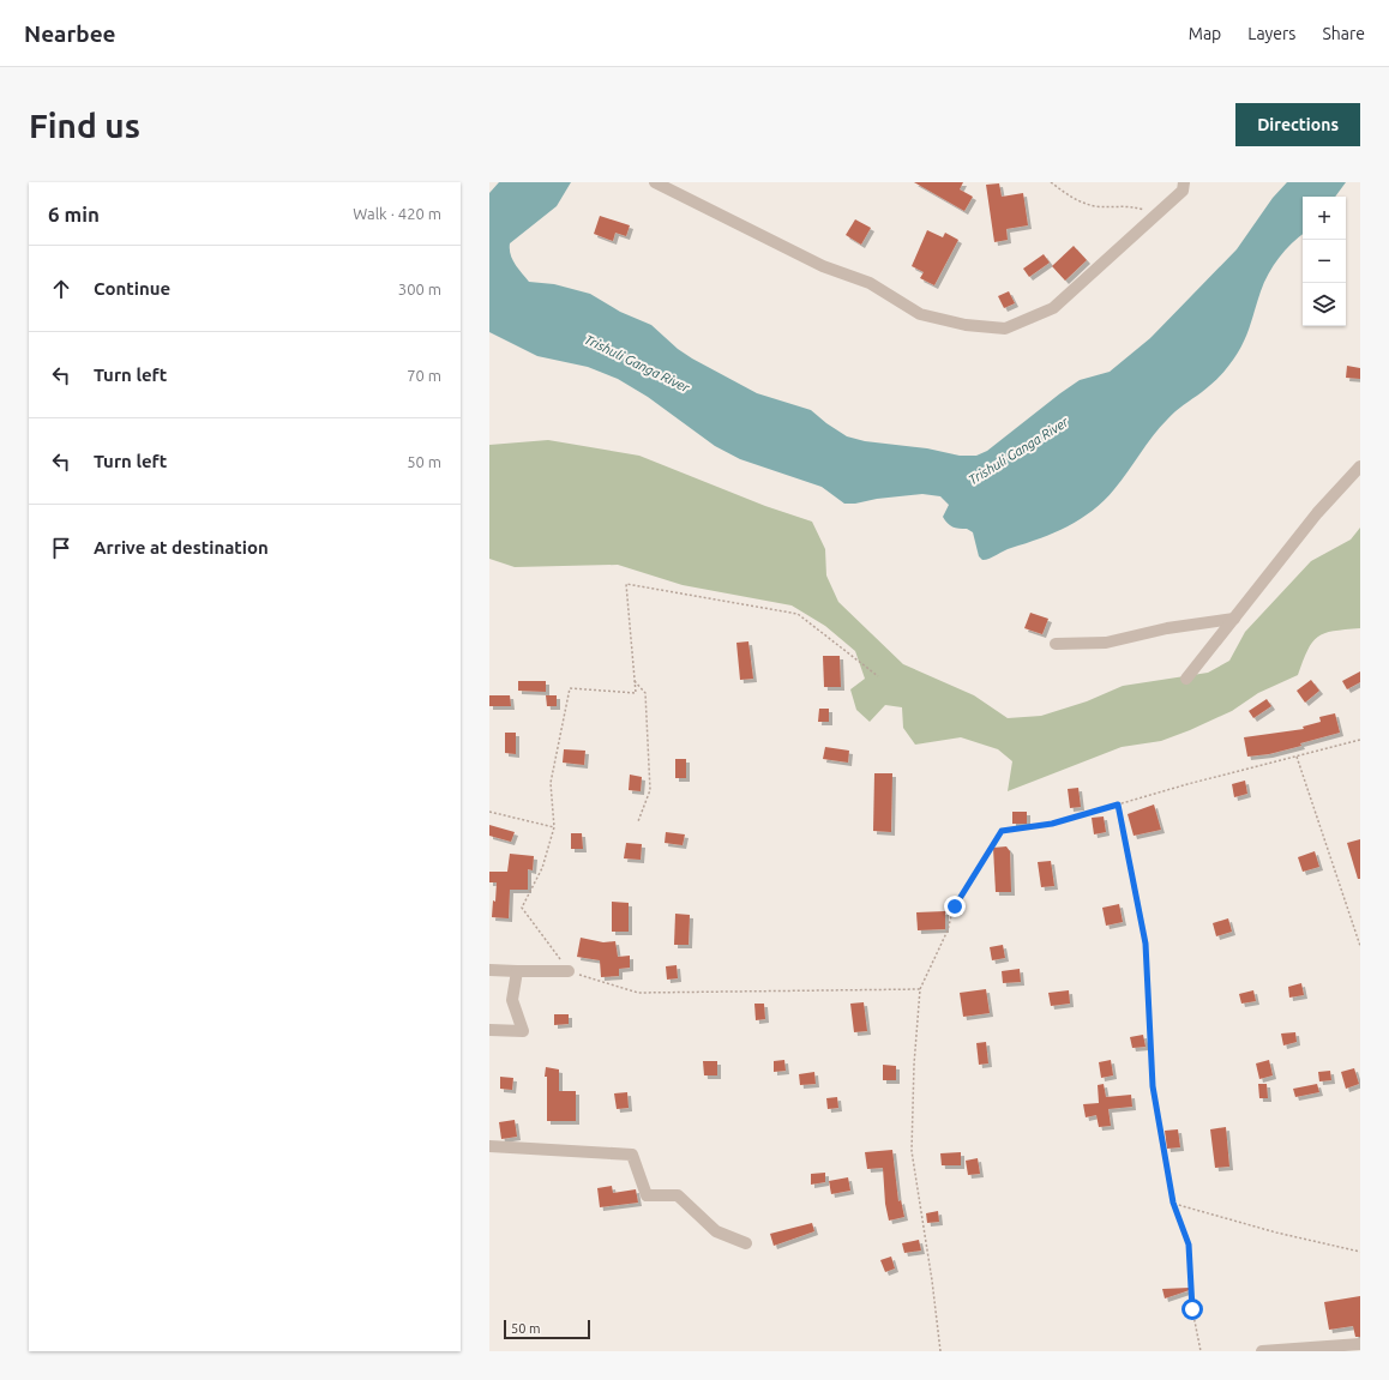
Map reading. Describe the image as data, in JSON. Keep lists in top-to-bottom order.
{
  "water": ["Trishuli Ganga River"],
  "scale_bar": "50 m",
  "page": {
    "header": "Nearbee",
    "nav": ["Map", "Layers", "Share"],
    "buttons": "Directions",
    "title": "Find us",
    "heading": ["6 min", "Walk · 420 m"],
    "map_buttons": ["+", "−"],
    "list": [
      ["Continue", "300 m"],
      ["Turn left", "70 m"],
      ["Turn left", "50 m"],
      "Arrive at destination"
    ],
    "scale": "50 m"
  }
}
